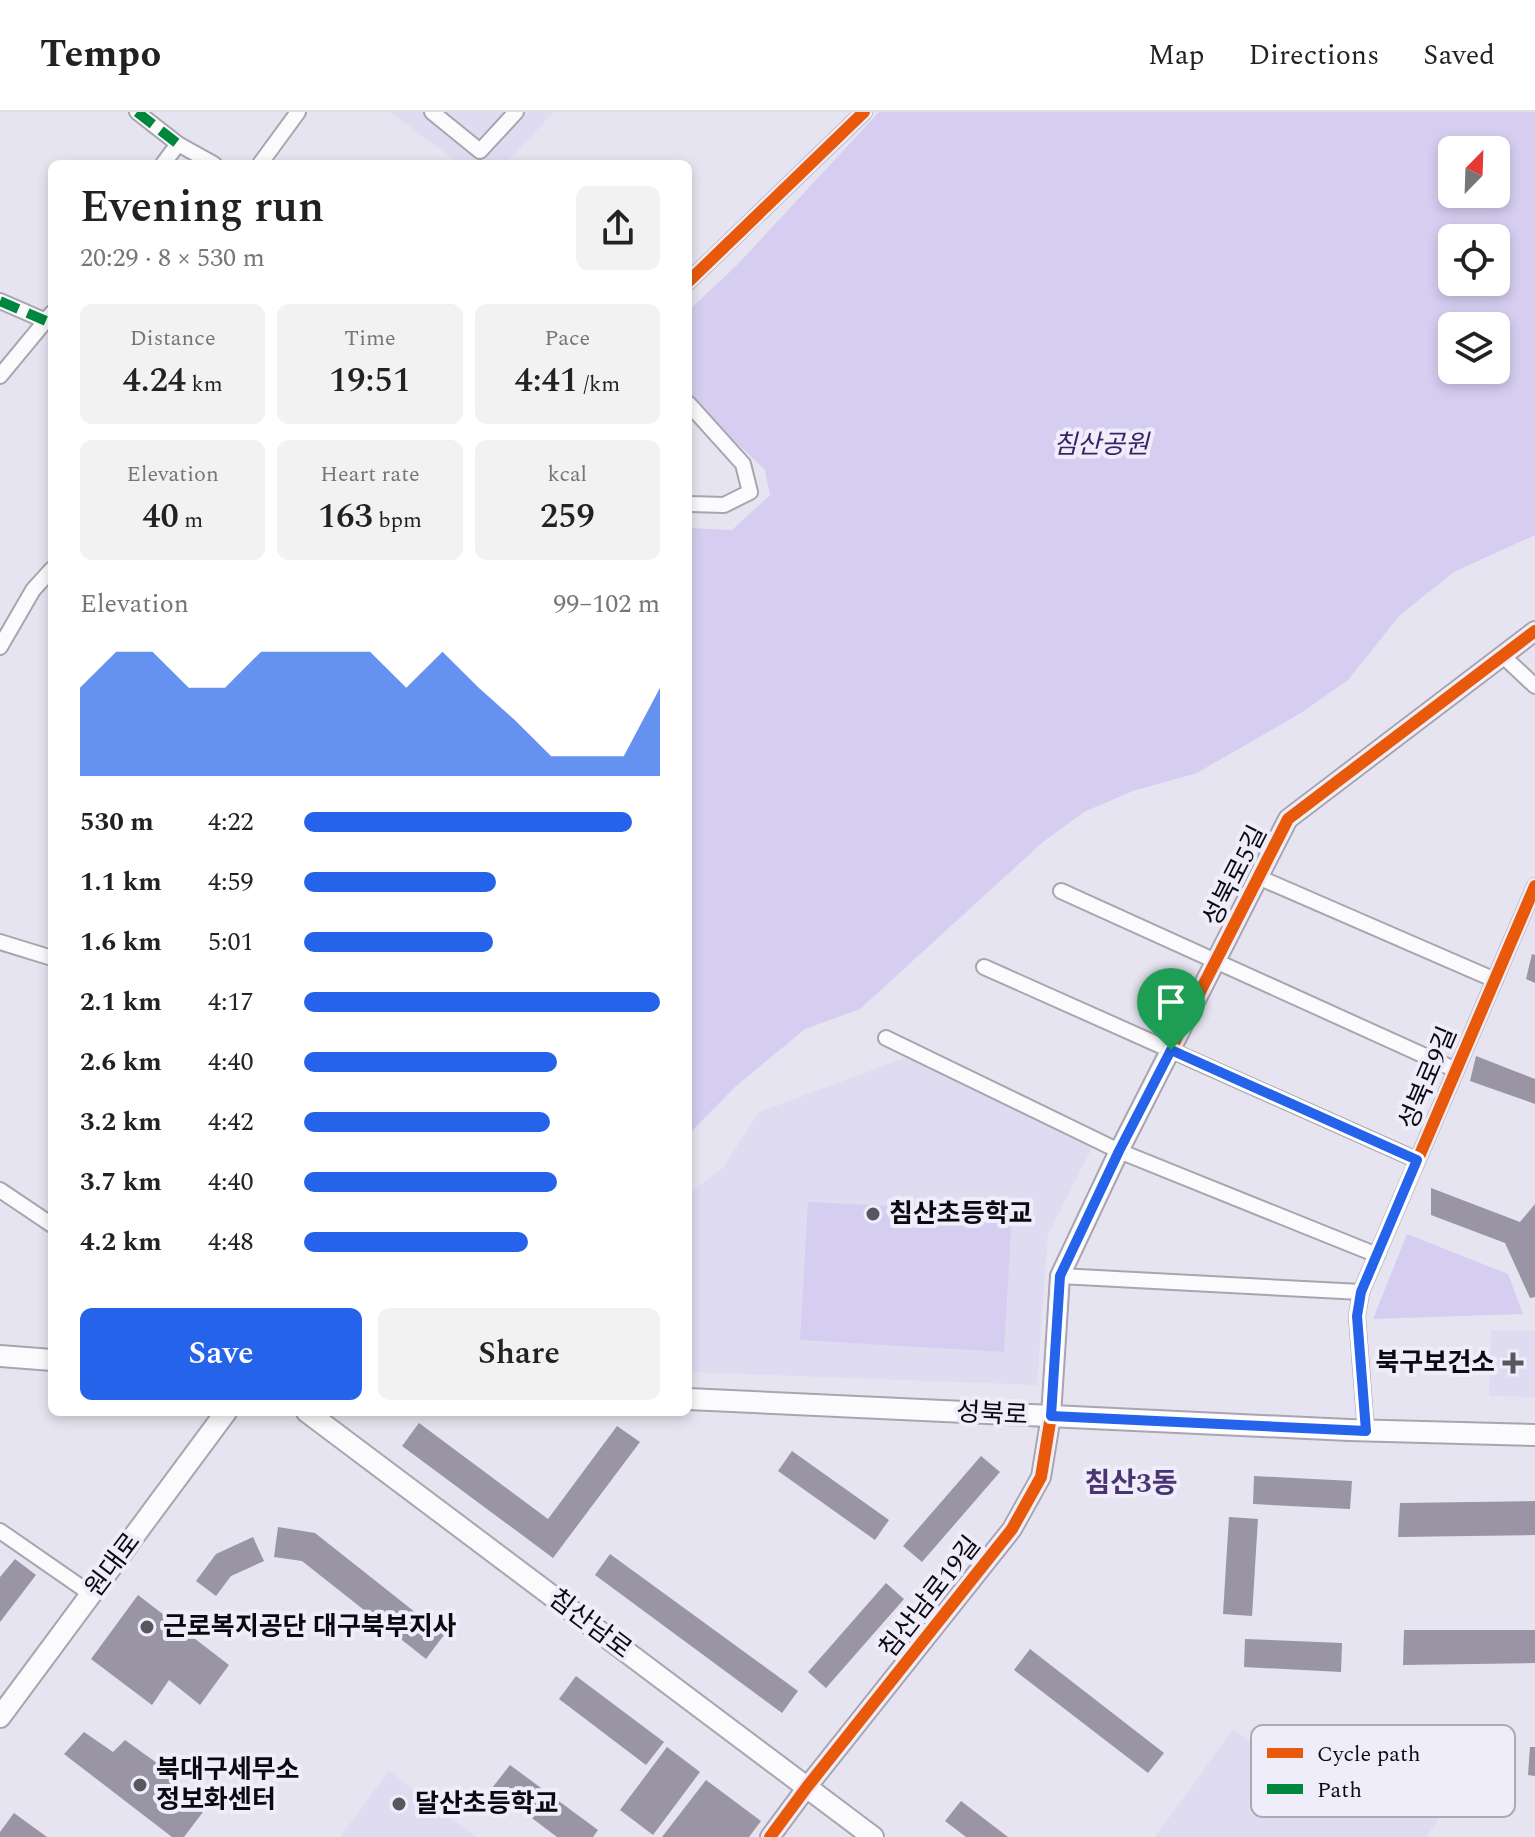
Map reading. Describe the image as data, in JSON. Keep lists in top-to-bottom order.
{
  "streets": {
    "main road": ["성북로", "원대로", "침산남로"],
    "street": ["성북로5길", "성북로9길", "침산남로19길"]
  },
  "crossings": [
    ["성북로5길", "성북로9길"],
    ["성북로5길", "성북로"],
    ["성북로5길", "침산남로19길"],
    ["성북로9길", "성북로"],
    ["성북로", "침산남로19길"],
    ["침산남로19길", "침산남로"]
  ],
  "districts": ["침산3동"],
  "parks": ["침산공원"],
  "places": {
    "other": [
      "침산초등학교",
      "근로복지공단 대구북부지사",
      "북대구세무소 정보화센터",
      "달산초등학교"
    ],
    "health": ["북구보건소"]
  },
  "legend": ["Cycle path", "Path"],
  "north": "top right",
  "page": {
    "header": "Tempo",
    "nav": ["Map", "Directions", "Saved"],
    "heading": ["Evening run", "20:29 · 8 × 530 m"],
    "stats": [
      ["Distance", "4.24 km"],
      ["Time", "19:51"],
      ["Pace", "4:41 /km"],
      ["Elevation", "40 m"],
      ["Heart rate", "163 bpm"],
      ["kcal", "259"]
    ],
    "chart": ["Elevation", "99–102 m"],
    "list": [
      {
        "name": "530 m",
        "note": "4:22"
      },
      {
        "name": "1.1 km",
        "note": "4:59"
      },
      {
        "name": "1.6 km",
        "note": "5:01"
      },
      {
        "name": "2.1 km",
        "note": "4:17"
      },
      {
        "name": "2.6 km",
        "note": "4:40"
      },
      {
        "name": "3.2 km",
        "note": "4:42"
      },
      {
        "name": "3.7 km",
        "note": "4:40"
      },
      {
        "name": "4.2 km",
        "note": "4:48"
      }
    ],
    "buttons": ["Save", "Share"]
  }
}
